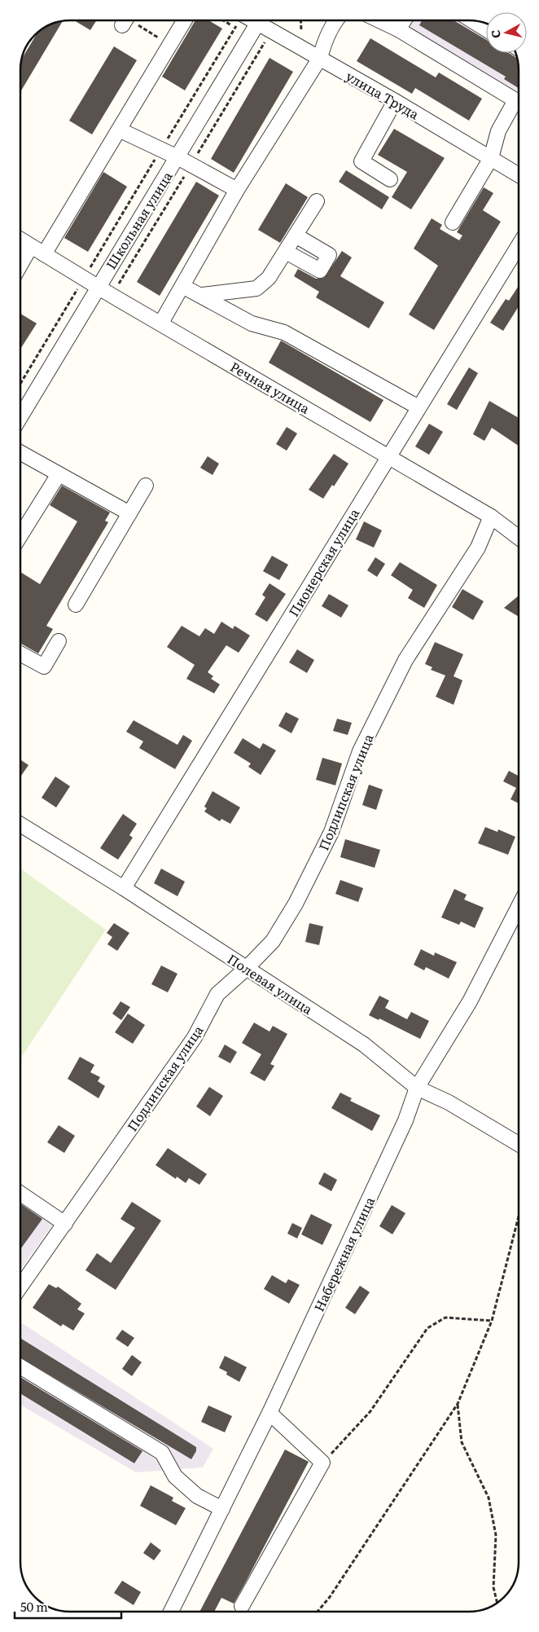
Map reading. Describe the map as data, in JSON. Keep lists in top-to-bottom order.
{
  "streets": {
    "street": [
      "улица Труда",
      "Школьная улица",
      "Речная улица",
      "Пионерская улица",
      "Подлипская улица",
      "Полевая улица",
      "Набережная улица"
    ]
  },
  "crossings": [
    ["Школьная улица", "Речная улица"],
    ["Речная улица", "Пионерская улица"],
    ["Речная улица", "Подлипская улица"],
    ["Пионерская улица", "Полевая улица"],
    ["Подлипская улица", "Полевая улица"],
    ["Полевая улица", "Набережная улица"]
  ],
  "scale_bar": "50 m",
  "north": "left"
}
